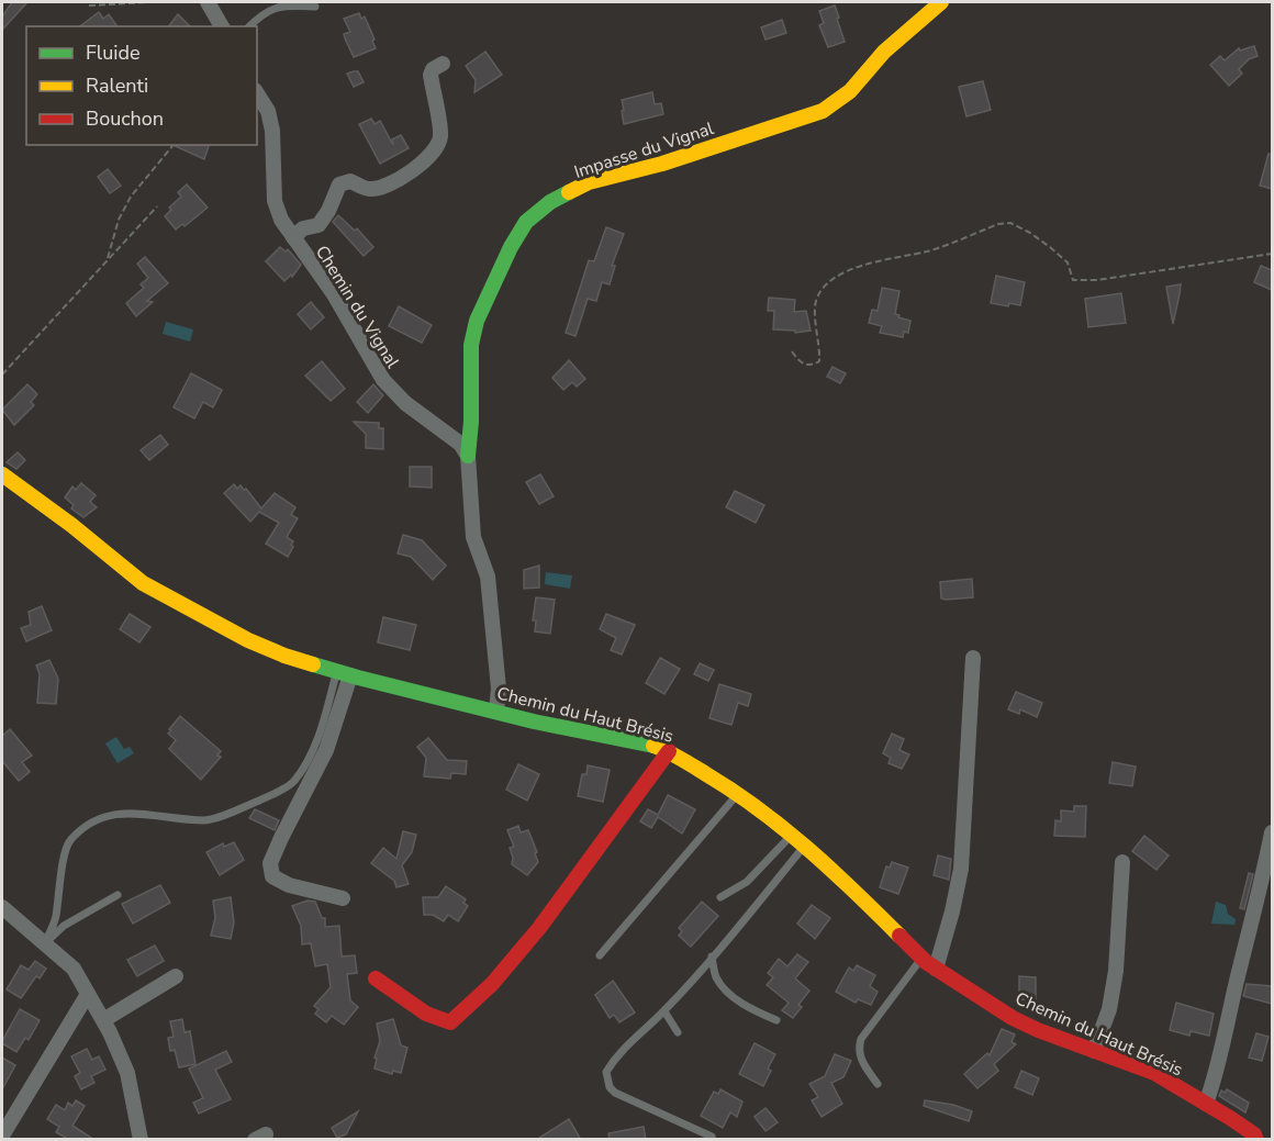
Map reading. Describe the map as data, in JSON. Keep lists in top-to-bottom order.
{
  "streets": {
    "street": ["Impasse du Vignal", "Chemin du Vignal", "Chemin du Haut Brésis"]
  },
  "crossings": [
    ["Impasse du Vignal", "Chemin du Vignal"]
  ],
  "legend": ["Fluide", "Ralenti", "Bouchon"]
}
